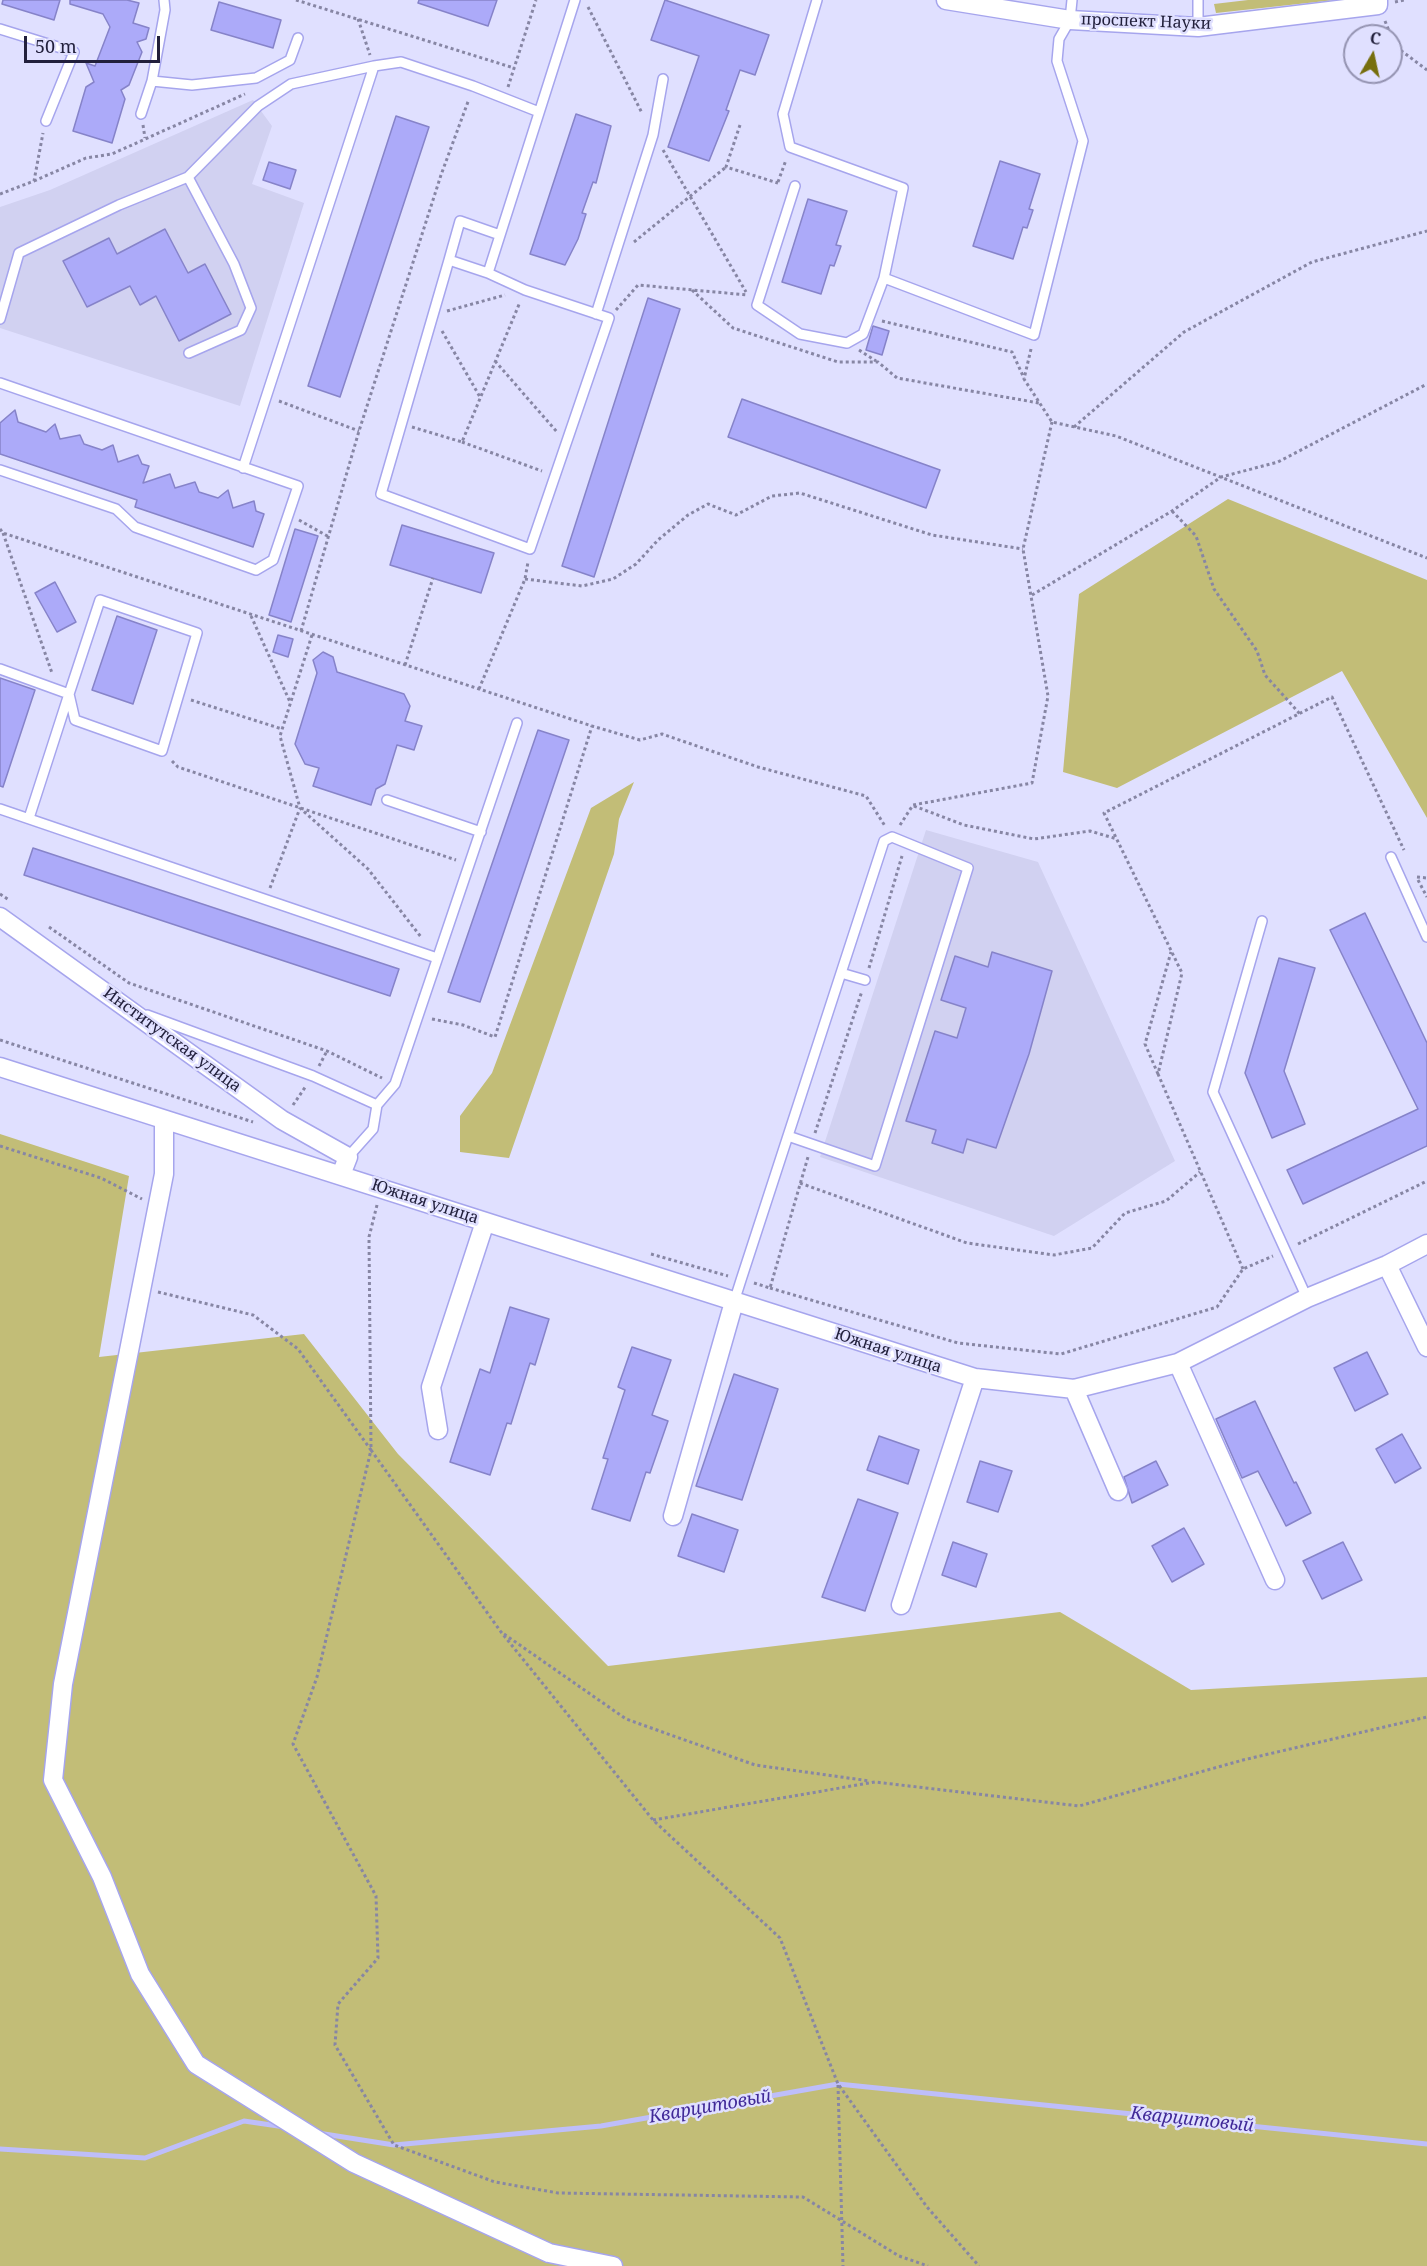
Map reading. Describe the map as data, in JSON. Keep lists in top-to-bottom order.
{
  "streets": {
    "street": ["проспект Науки", "Институтская улица", "Южная улица"]
  },
  "water": ["Кварцитовый"],
  "scale_bar": "50 m",
  "north": "top"
}
